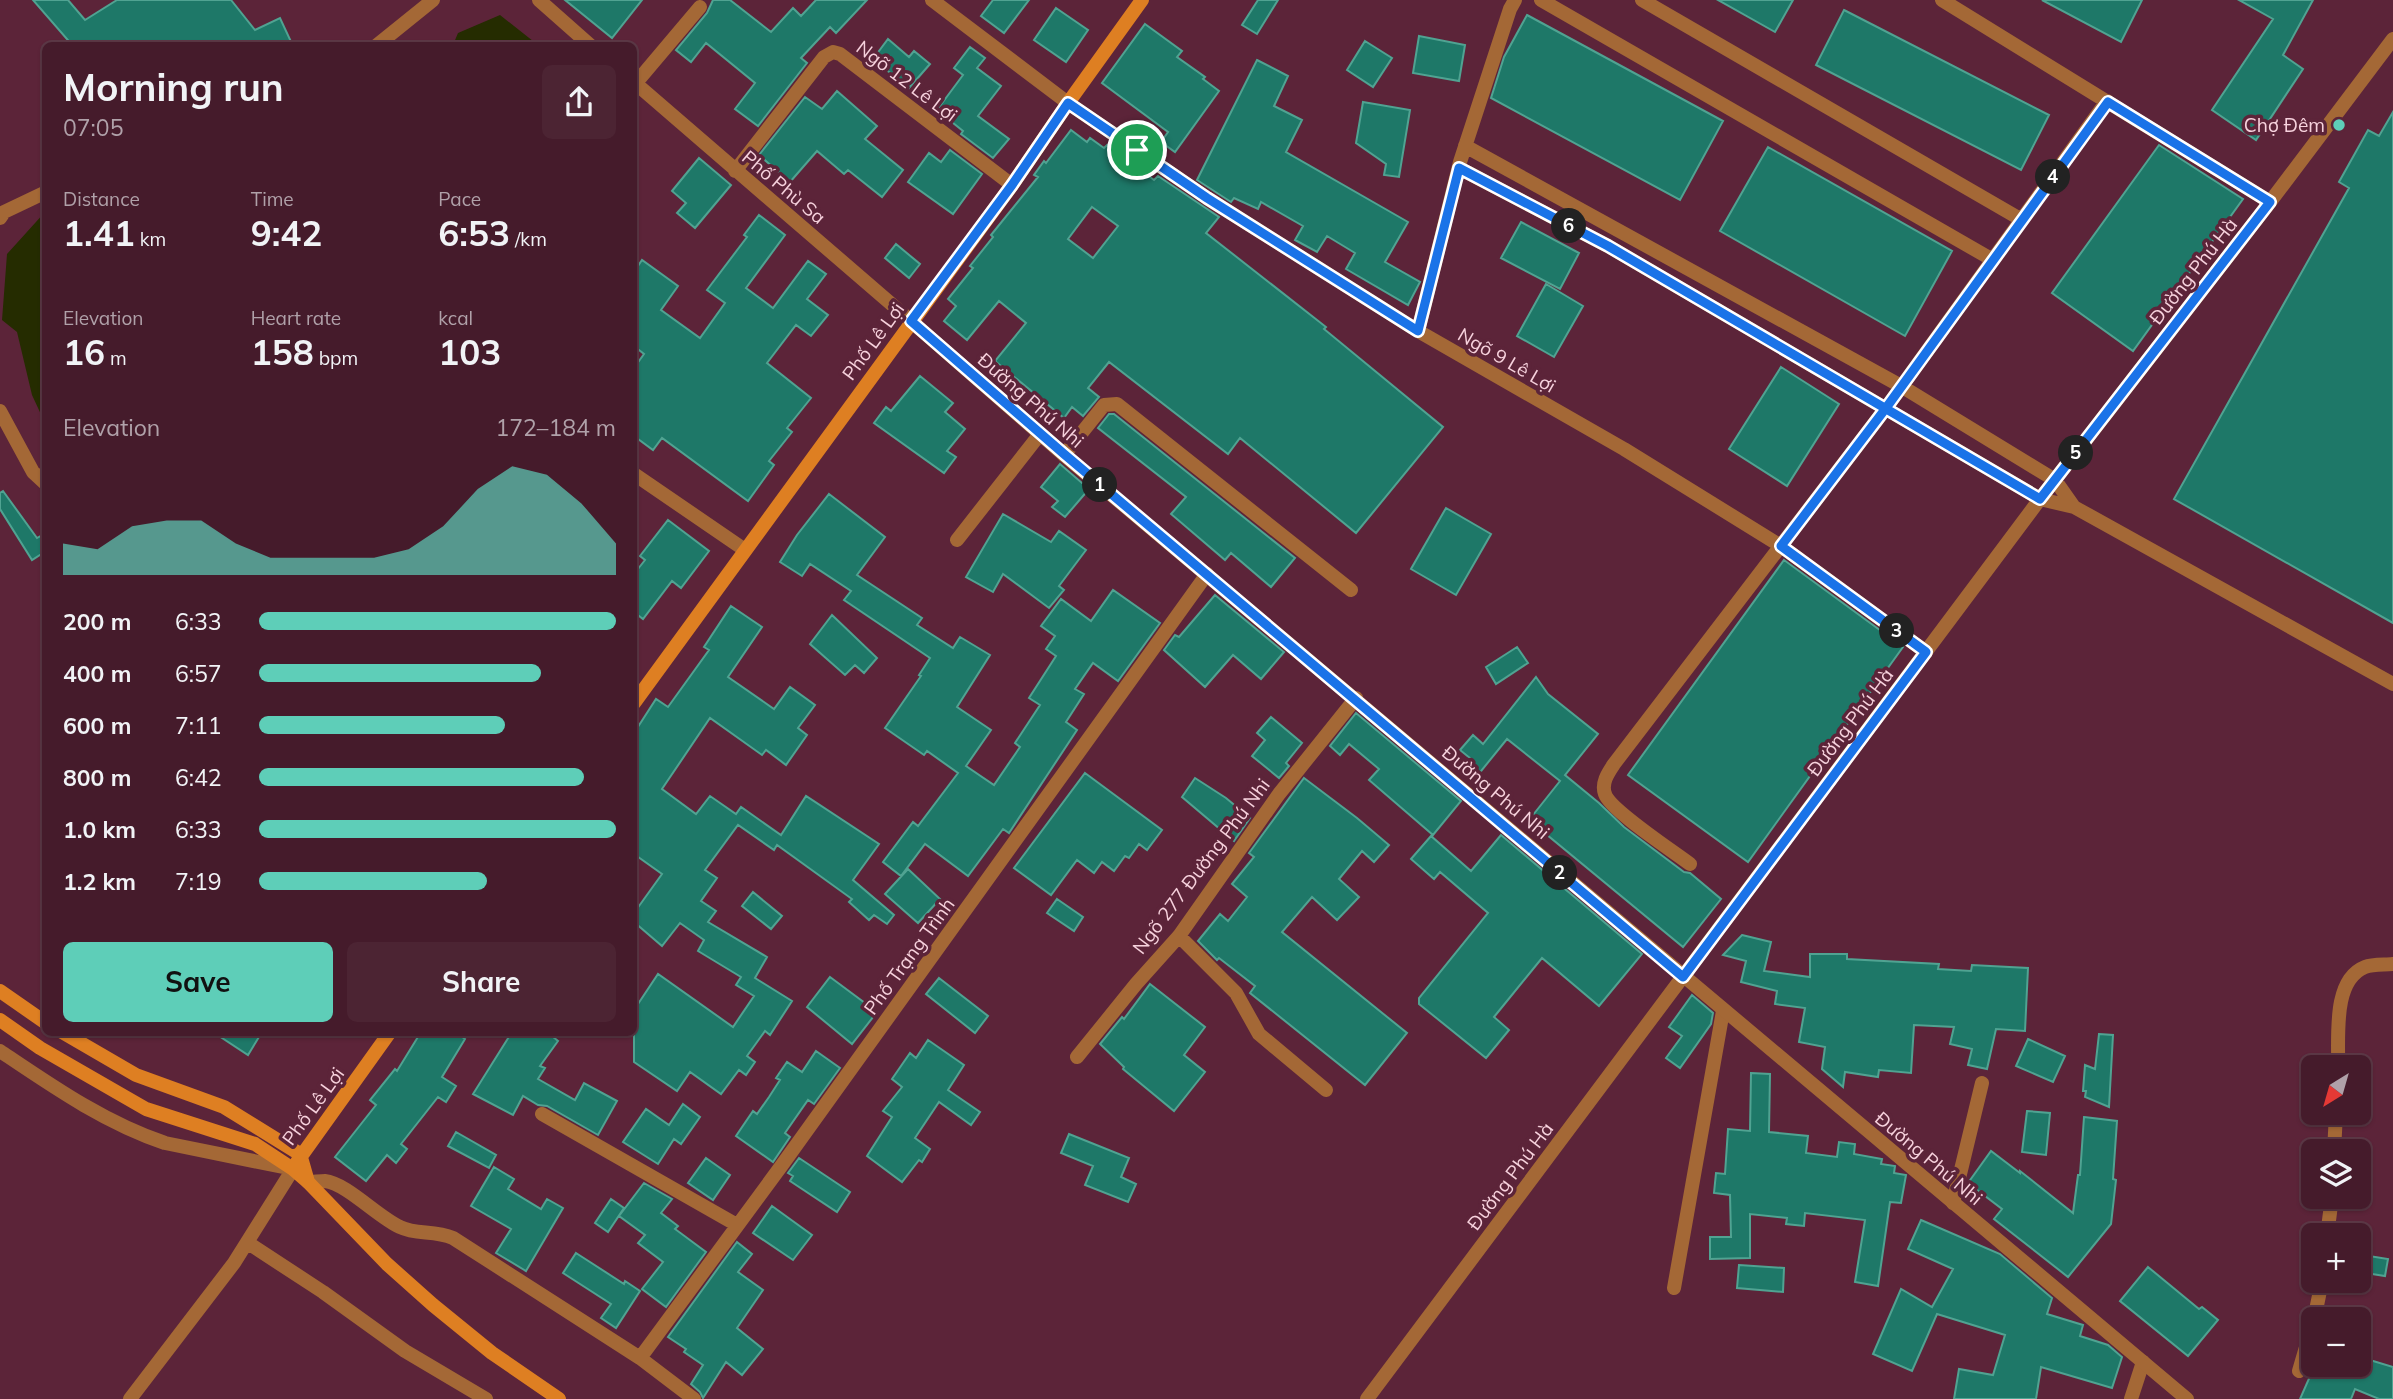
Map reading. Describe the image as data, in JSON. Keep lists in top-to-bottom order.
{
  "streets": {
    "main road": ["Phố Lê Lợi"],
    "street": [
      "Ngõ 12 Lê Lợi",
      "Phố Phù Sa",
      "Đường Phú Hà",
      "Ngõ 9 Lê Lợi",
      "Đường Phú Nhi",
      "Ngõ 277 Đường Phú Nhi",
      "Phố Trạng Trình"
    ]
  },
  "crossings": [
    ["Ngõ 12 Lê Lợi", "Phố Phù Sa"],
    ["Ngõ 12 Lê Lợi", "Phố Lê Lợi"],
    ["Phố Phù Sa", "Phố Lê Lợi"],
    ["Phố Phù Sa", "Đường Phú Nhi"],
    ["Đường Phú Hà", "Ngõ 9 Lê Lợi"],
    ["Đường Phú Hà", "Đường Phú Nhi"],
    ["Phố Lê Lợi", "Ngõ 9 Lê Lợi"],
    ["Phố Lê Lợi", "Đường Phú Nhi"],
    ["Đường Phú Nhi", "Ngõ 277 Đường Phú Nhi"],
    ["Đường Phú Nhi", "Phố Trạng Trình"]
  ],
  "places": ["Chợ Đêm"],
  "north": "bottom left",
  "page": {
    "heading": ["Morning run", "07:05"],
    "pins": [
      "4",
      "6",
      "5",
      "1",
      "3",
      "2"
    ],
    "stats": [
      ["Distance", "1.41 km"],
      ["Time", "9:42"],
      ["Pace", "6:53 /km"],
      ["Elevation", "16 m"],
      ["Heart rate", "158 bpm"],
      ["kcal", "103"]
    ],
    "chart": ["Elevation", "172–184 m"],
    "list": [
      {
        "name": "200 m",
        "note": "6:33"
      },
      {
        "name": "400 m",
        "note": "6:57"
      },
      {
        "name": "600 m",
        "note": "7:11"
      },
      {
        "name": "800 m",
        "note": "6:42"
      },
      {
        "name": "1.0 km",
        "note": "6:33"
      },
      {
        "name": "1.2 km",
        "note": "7:19"
      }
    ],
    "buttons": ["Save", "Share"],
    "map_buttons": ["+", "−"]
  }
}
